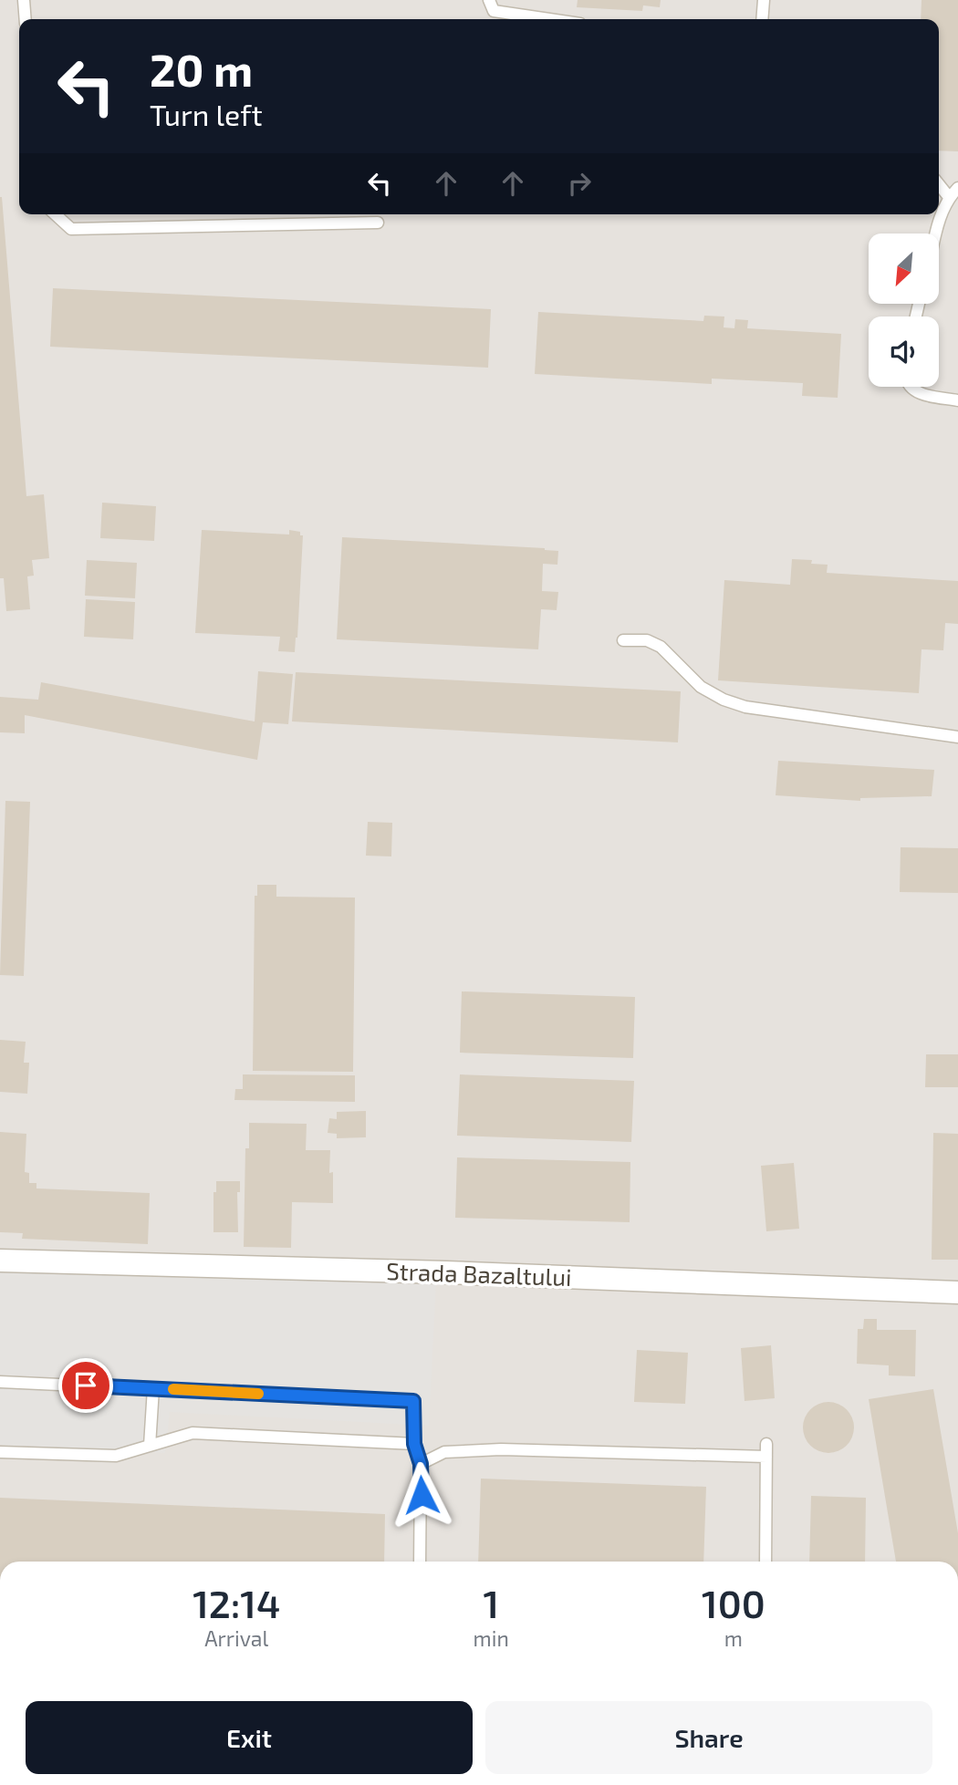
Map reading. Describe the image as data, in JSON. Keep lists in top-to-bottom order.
{
  "streets": {
    "street": ["Strada Bazaltului"]
  },
  "north": "bottom left",
  "page": {
    "turn": ["20 m", "Turn left"],
    "eta": [
      "12:14",
      "Arrival",
      "1",
      "min",
      "100",
      "m"
    ],
    "buttons": ["Exit", "Share"]
  }
}
